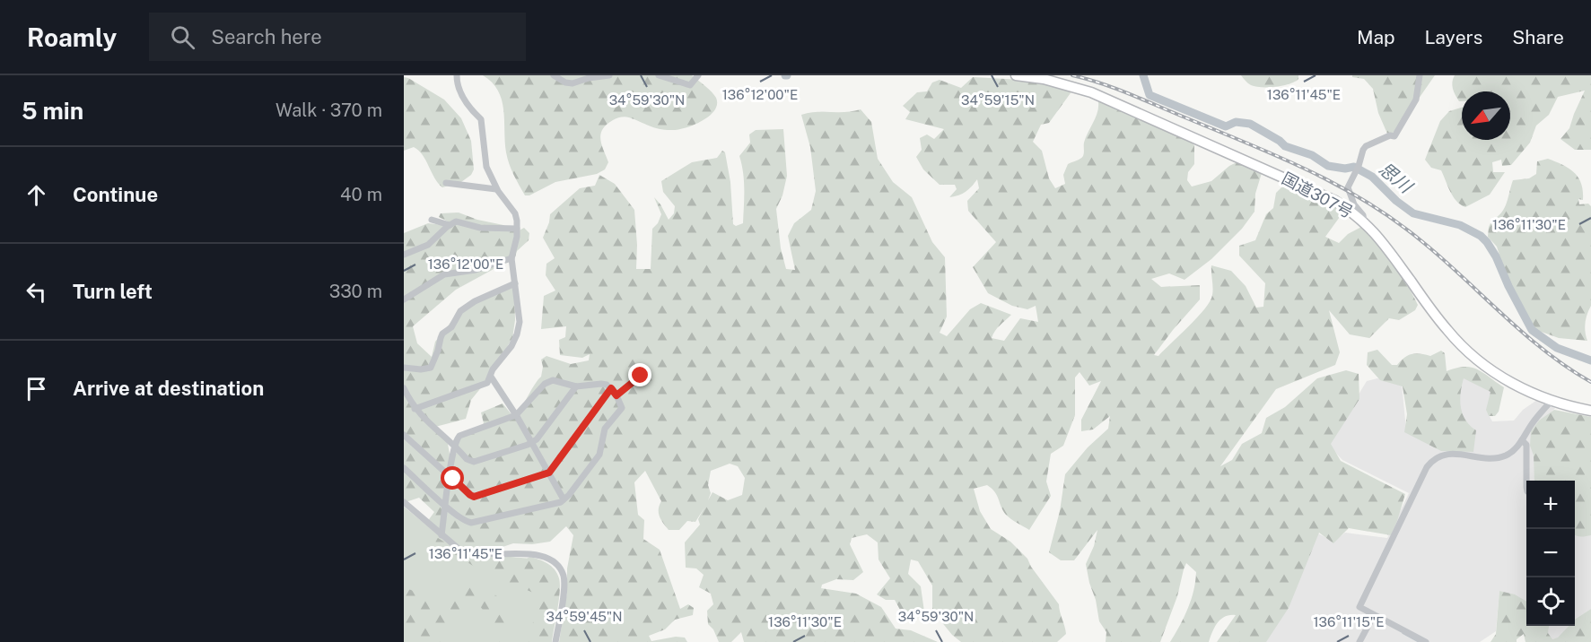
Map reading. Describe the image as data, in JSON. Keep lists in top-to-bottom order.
{
  "streets": {
    "highway": ["国道307号"]
  },
  "water": ["思川"],
  "north": "bottom left",
  "page": {
    "header": "Roamly",
    "search": "Search here",
    "nav": ["Map", "Layers", "Share"],
    "heading": ["5 min", "Walk · 370 m"],
    "list": [
      ["Continue", "40 m"],
      ["Turn left", "330 m"],
      "Arrive at destination"
    ],
    "map_buttons": ["+", "−"]
  },
  "coordinates": [
    "136°12'00\"E",
    "136°11'45\"E",
    "34°59'30\"N",
    "34°59'15\"N",
    "136°11'30\"E",
    "34°59'45\"N",
    "136°11'15\"E"
  ]
}
